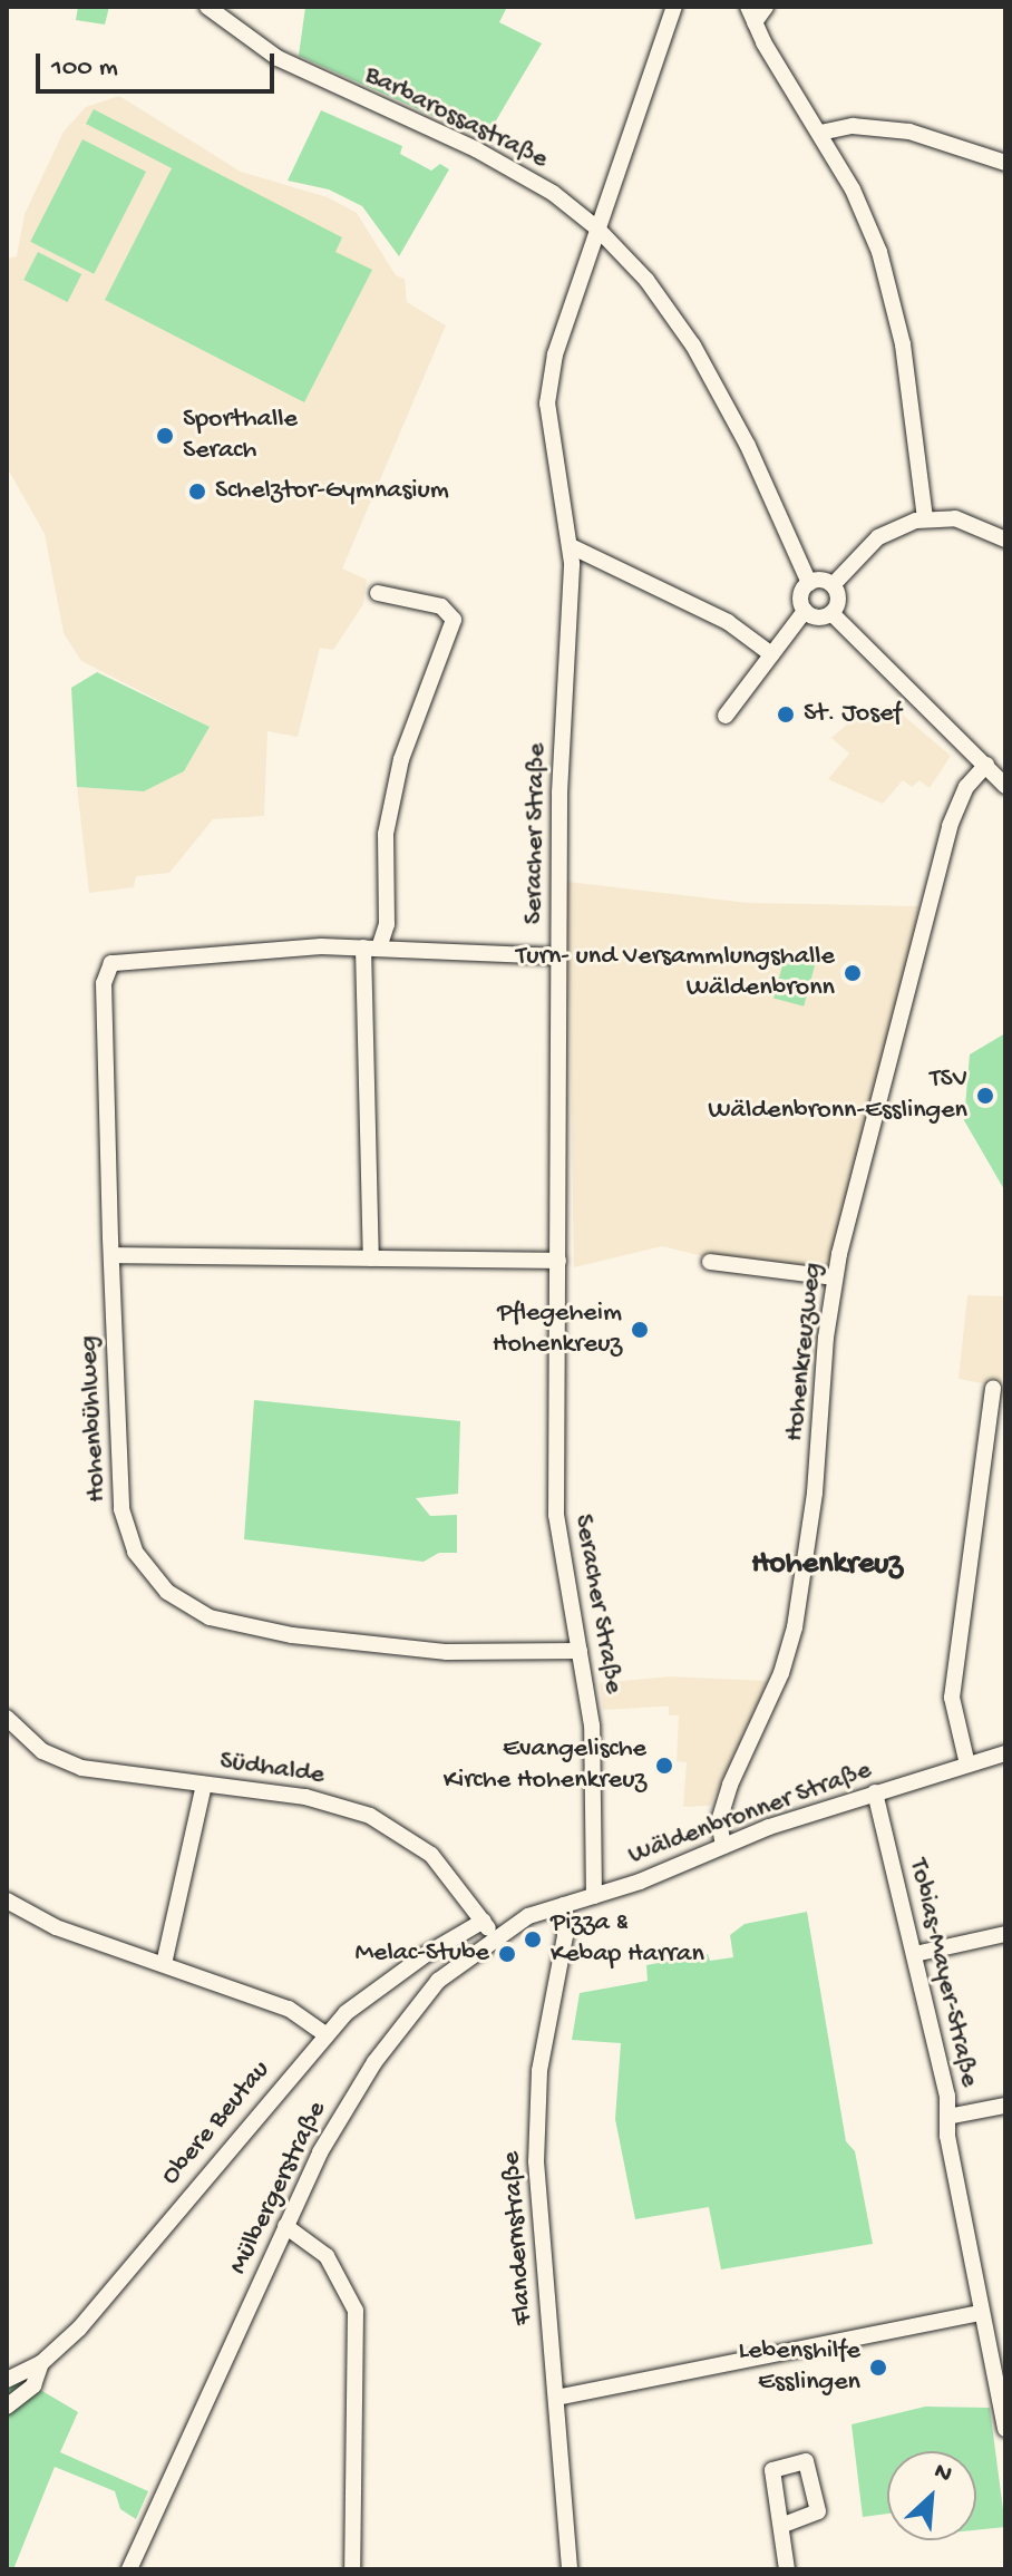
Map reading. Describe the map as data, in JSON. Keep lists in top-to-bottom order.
{
  "streets": {
    "street": [
      "Barbarossastraße",
      "Seracher Straße",
      "Hohenkreuzweg",
      "Hohenbühlweg",
      "Südhalde",
      "Wäldenbronner Straße",
      "Tobias-Mayer-Straße",
      "Obere Beutau",
      "Mülbergerstraße",
      "Flandernstraße"
    ]
  },
  "crossings": [
    ["Barbarossastraße", "Seracher Straße"],
    ["Seracher Straße", "Hohenbühlweg"],
    ["Seracher Straße", "Wäldenbronner Straße"],
    ["Hohenkreuzweg", "Wäldenbronner Straße"],
    ["Südhalde", "Obere Beutau"],
    ["Südhalde", "Mülbergerstraße"],
    ["Wäldenbronner Straße", "Tobias-Mayer-Straße"],
    ["Wäldenbronner Straße", "Mülbergerstraße"],
    ["Wäldenbronner Straße", "Flandernstraße"],
    ["Mülbergerstraße", "Flandernstraße"]
  ],
  "districts": ["Hohenkreuz"],
  "places": [
    "Sporthalle Serach",
    "Schelztor-Gymnasium",
    "St. Josef",
    "Turn- und Versammlungshalle Wäldenbronn",
    "TSV Wäldenbronn-Esslingen",
    "Pflegeheim Hohenkreuz",
    "Evangelische Kirche Hohenkreuz",
    "Pizza & Kebap Harran",
    "Melac-Stube",
    "Lebenshilfe Esslingen"
  ],
  "scale_bar": "100 m",
  "north": "top right"
}
